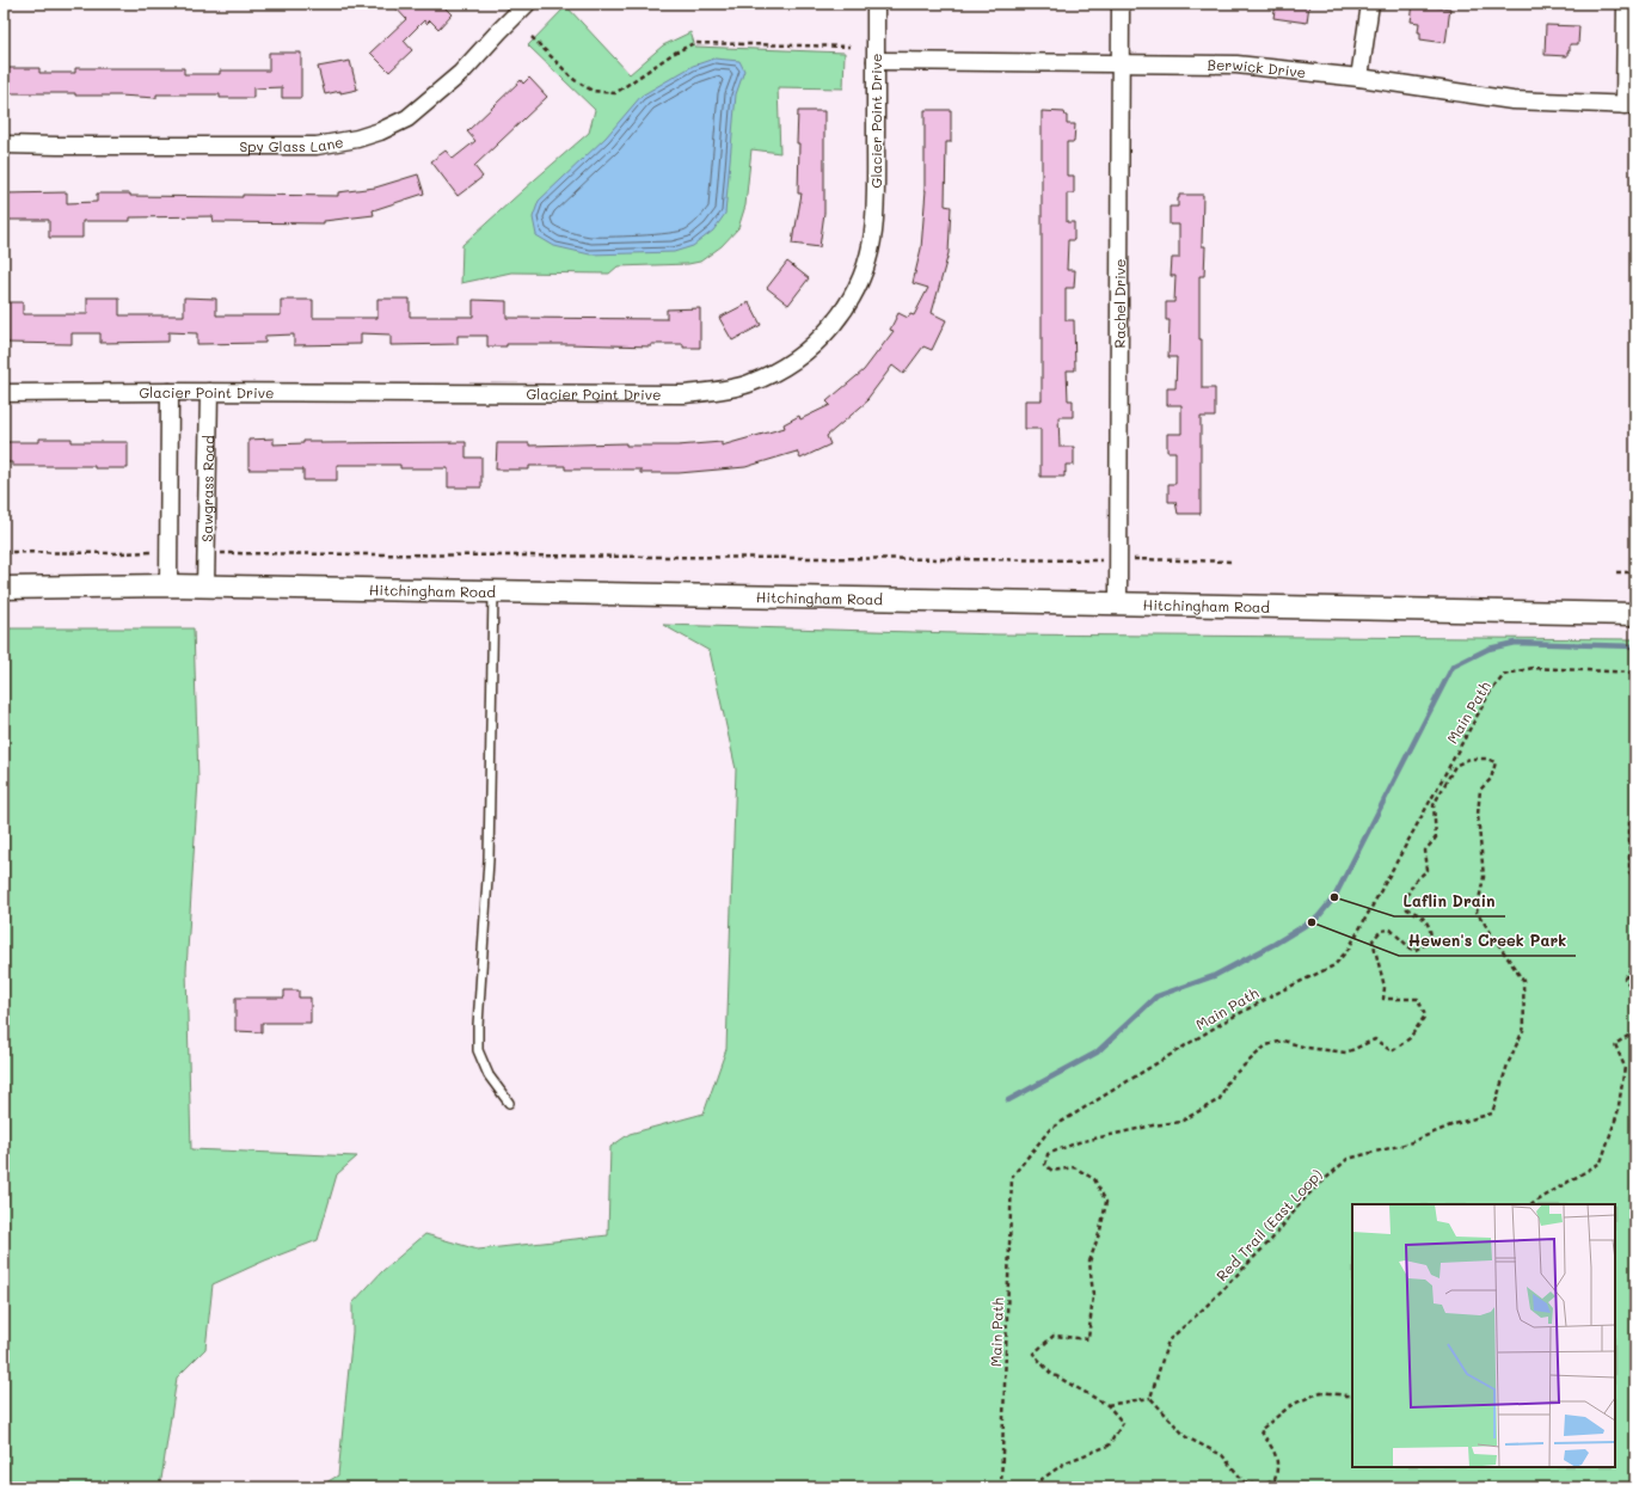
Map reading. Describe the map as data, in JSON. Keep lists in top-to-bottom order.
{
  "streets": {
    "street": [
      "Berwick Drive",
      "Glacier Point Drive",
      "Spy Glass Lane",
      "Rachel Drive",
      "Sawgrass Road",
      "Hitchingham Road"
    ],
    "path": ["Main Path", "Red Trail (East Loop)"]
  },
  "crossings": [
    ["Berwick Drive", "Glacier Point Drive"],
    ["Berwick Drive", "Rachel Drive"],
    ["Glacier Point Drive", "Sawgrass Road"],
    ["Rachel Drive", "Hitchingham Road"],
    ["Sawgrass Road", "Hitchingham Road"]
  ],
  "places": ["Laflin Drain", "Hewen's Creek Park"]
}
